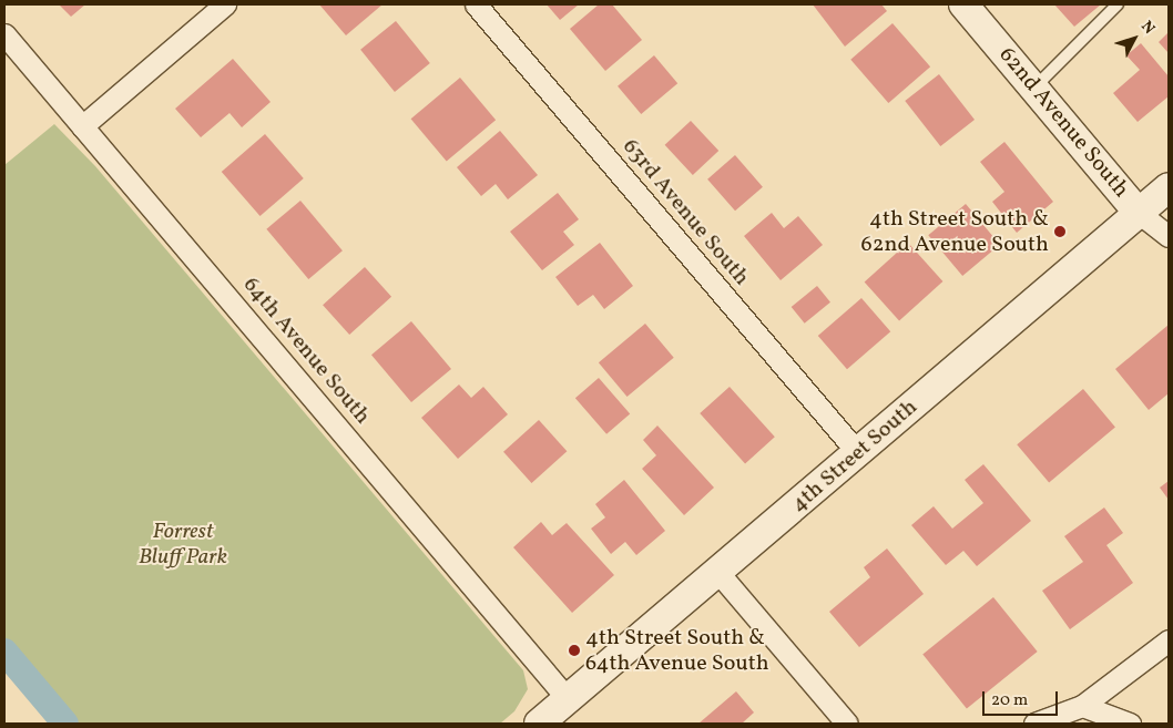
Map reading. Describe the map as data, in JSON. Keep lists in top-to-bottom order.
{
  "streets": {
    "street": [
      "62nd Avenue South",
      "63rd Avenue South",
      "64th Avenue South",
      "4th Street South"
    ]
  },
  "crossings": [
    ["62nd Avenue South", "4th Street South"],
    ["63rd Avenue South", "4th Street South"],
    ["64th Avenue South", "4th Street South"]
  ],
  "parks": ["Forrest Bluff Park"],
  "places": ["4th Street South & 62nd Avenue South", "4th Street South & 64th Avenue South"],
  "scale_bar": "20 m",
  "north": "top right"
}
